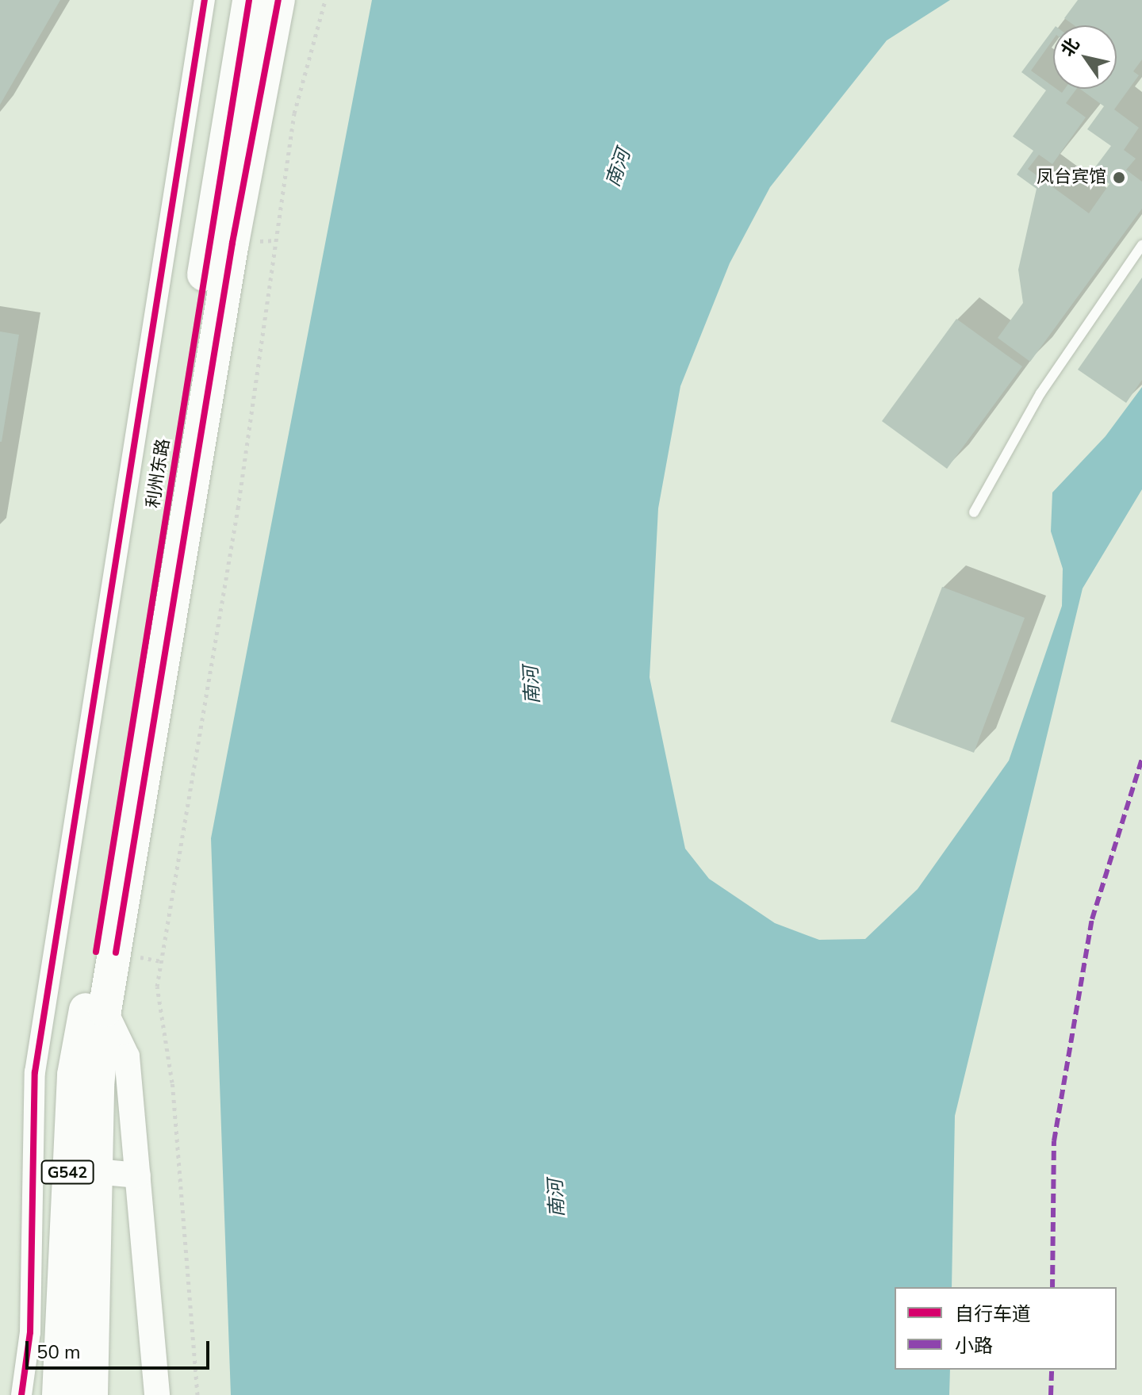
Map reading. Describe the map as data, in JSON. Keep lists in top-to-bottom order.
{
  "streets": {
    "highway": ["利州东路", "G542"]
  },
  "crossings": [
    ["利州东路", "G542"]
  ],
  "water": ["南河"],
  "places": ["凤台宾馆"],
  "legend": ["自行车道", "小路"],
  "scale_bar": "50 m",
  "north": "top left"
}
